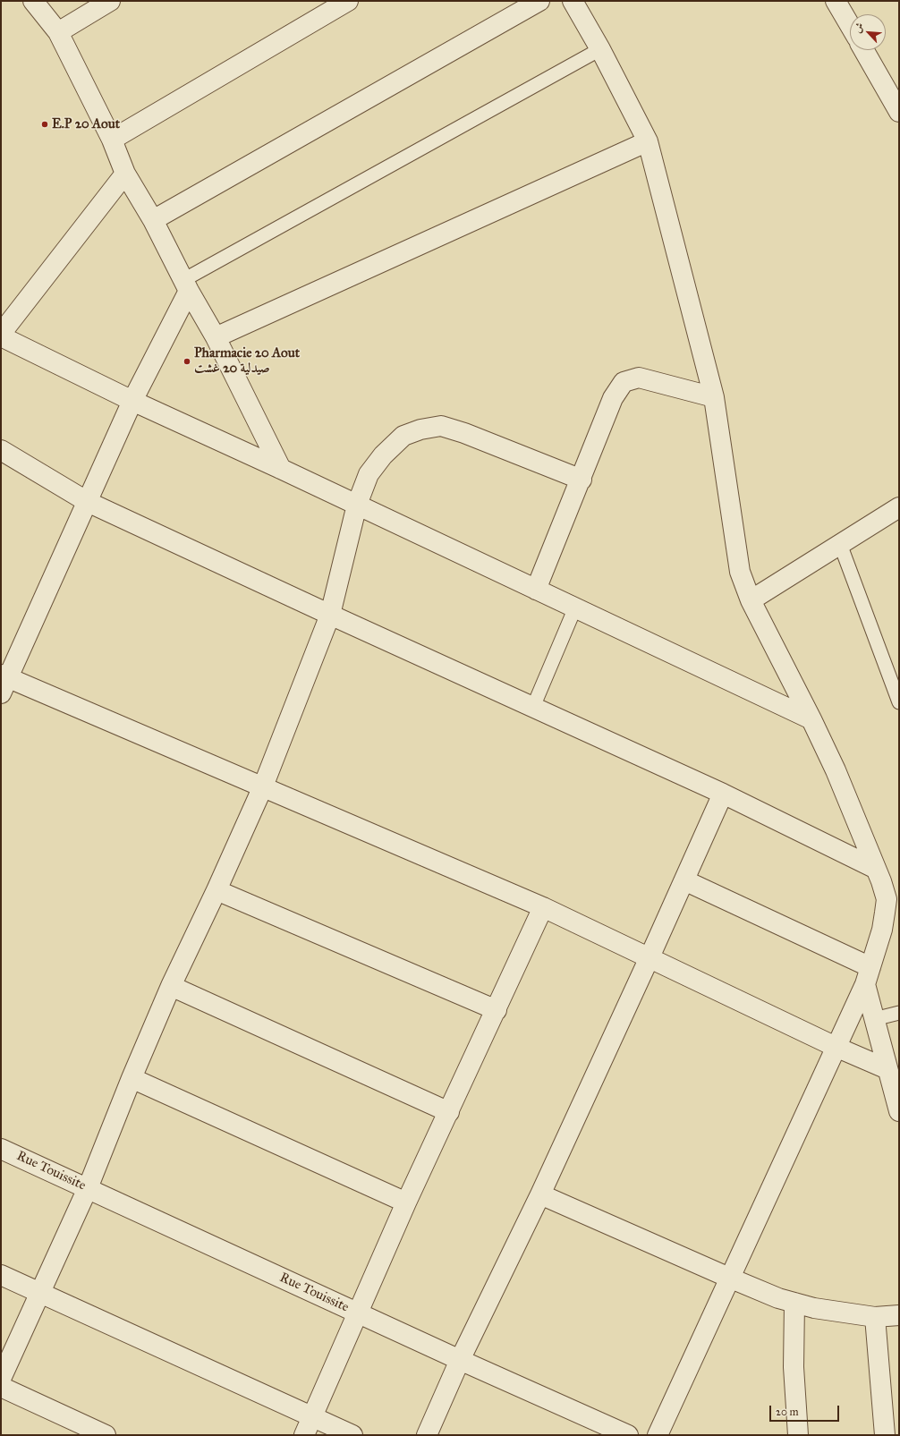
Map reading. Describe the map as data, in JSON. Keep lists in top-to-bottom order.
{
  "streets": {
    "street": ["Rue Touissite"]
  },
  "places": ["E.P 20 Aout", "Pharmacie 20 Aout صيدلية 20 غشت"],
  "scale_bar": "20 m",
  "north": "top left"
}
